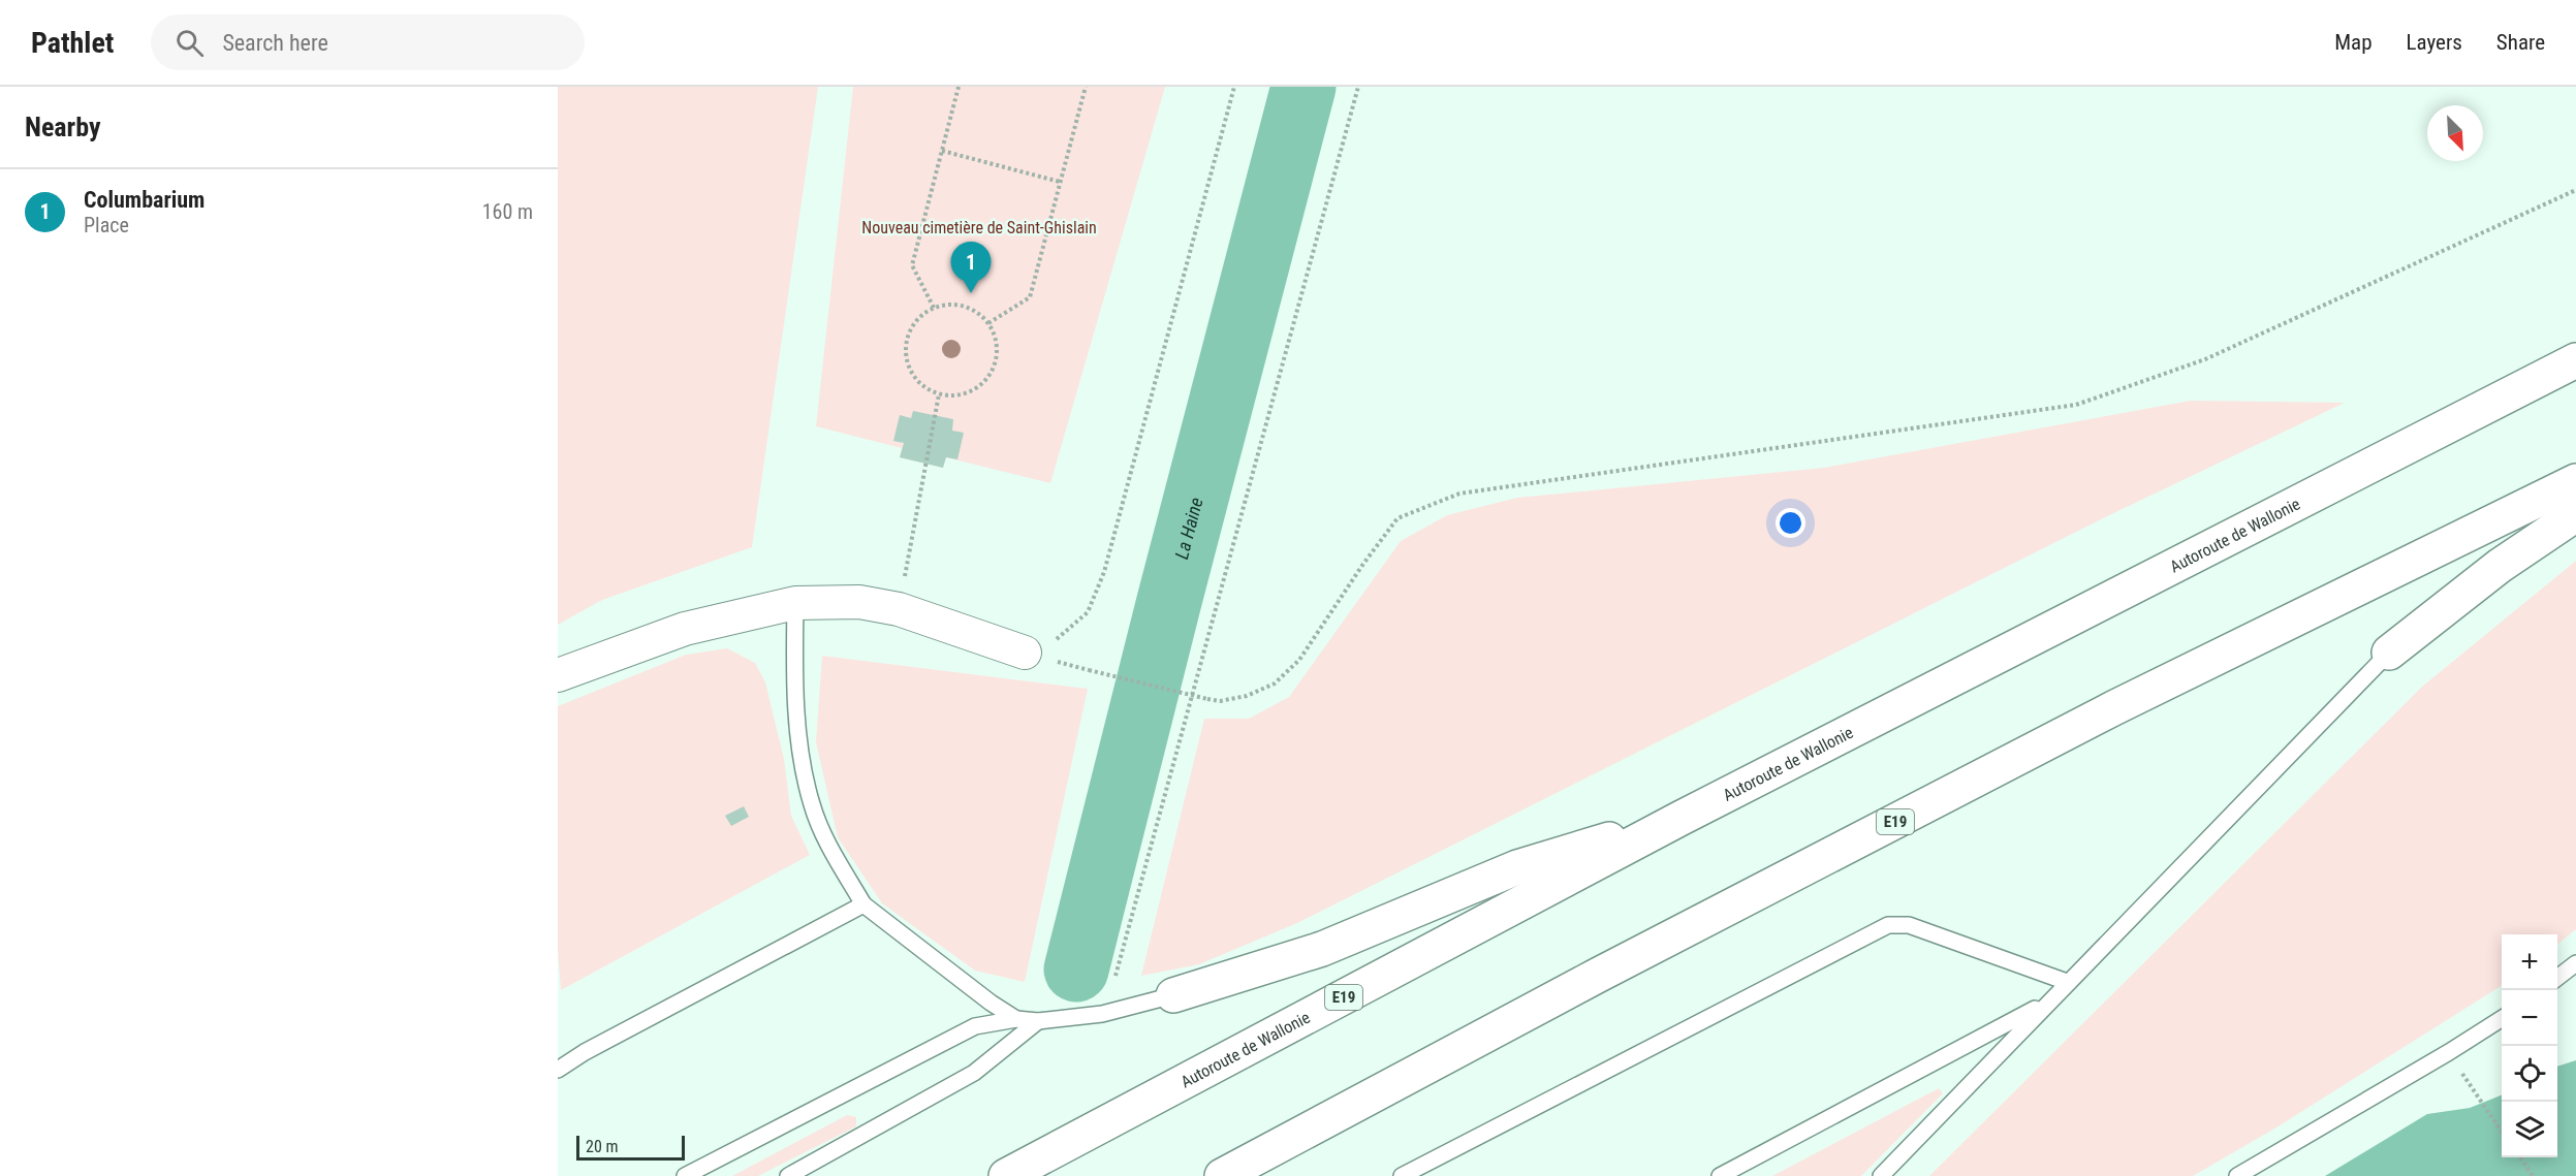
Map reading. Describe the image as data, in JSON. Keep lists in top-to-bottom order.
{
  "streets": {
    "highway": ["Autoroute de Wallonie", "E19"]
  },
  "water": ["La Haine"],
  "parks": ["Nouveau cimetière de Saint-Ghislain"],
  "scale_bar": "20 m",
  "north": "bottom right",
  "page": {
    "header": "Pathlet",
    "search": "Search here",
    "nav": ["Map", "Layers", "Share"],
    "heading": "Nearby",
    "list": [
      {
        "mark": "1",
        "name": "Columbarium",
        "note": "Place",
        "value": "160 m"
      }
    ],
    "pins": "1",
    "map_buttons": ["+", "−"],
    "scale": "20 m"
  }
}
